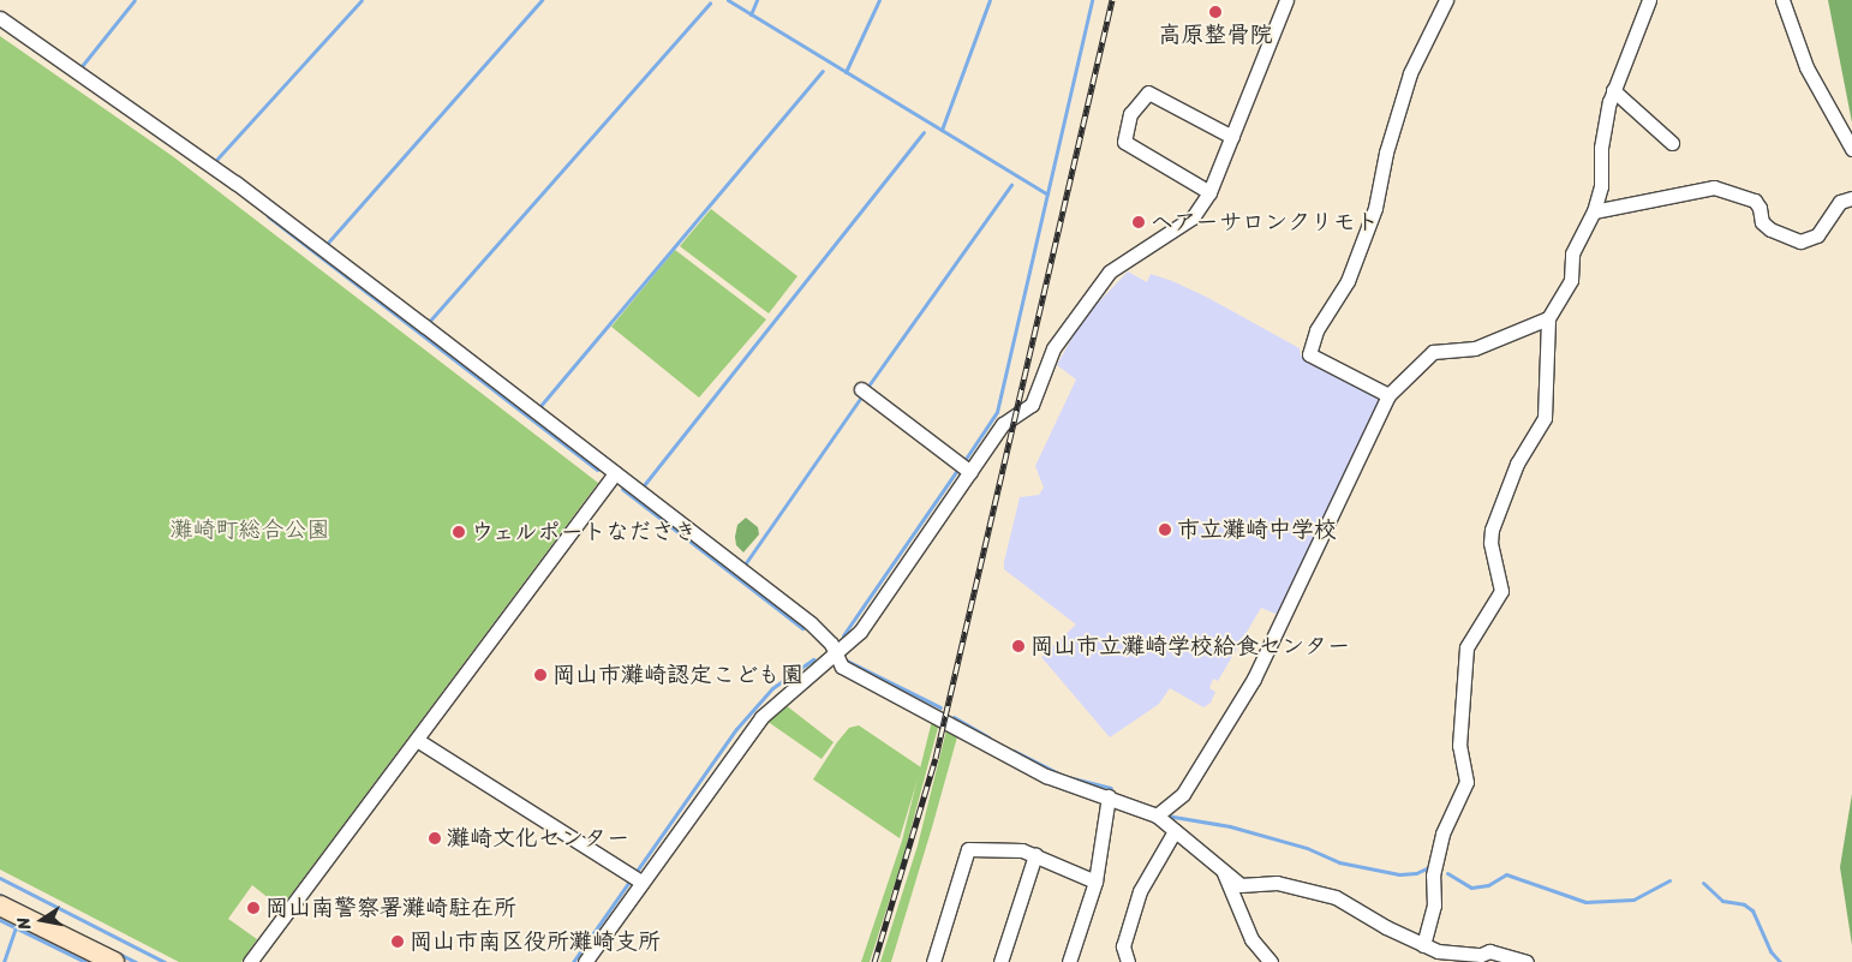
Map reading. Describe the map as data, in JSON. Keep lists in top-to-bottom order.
{
  "parks": ["灘崎町総合公園"],
  "places": [
    "高原整骨院",
    "ヘアーサロンクリモト",
    "市立灘崎中学校",
    "ウェルポートなださき",
    "岡山市立灘崎学校給食センター",
    "岡山市灘崎認定こども園",
    "灘崎文化センター",
    "岡山南警察署灘崎駐在所",
    "岡山市南区役所灘崎支所"
  ],
  "north": "left"
}
